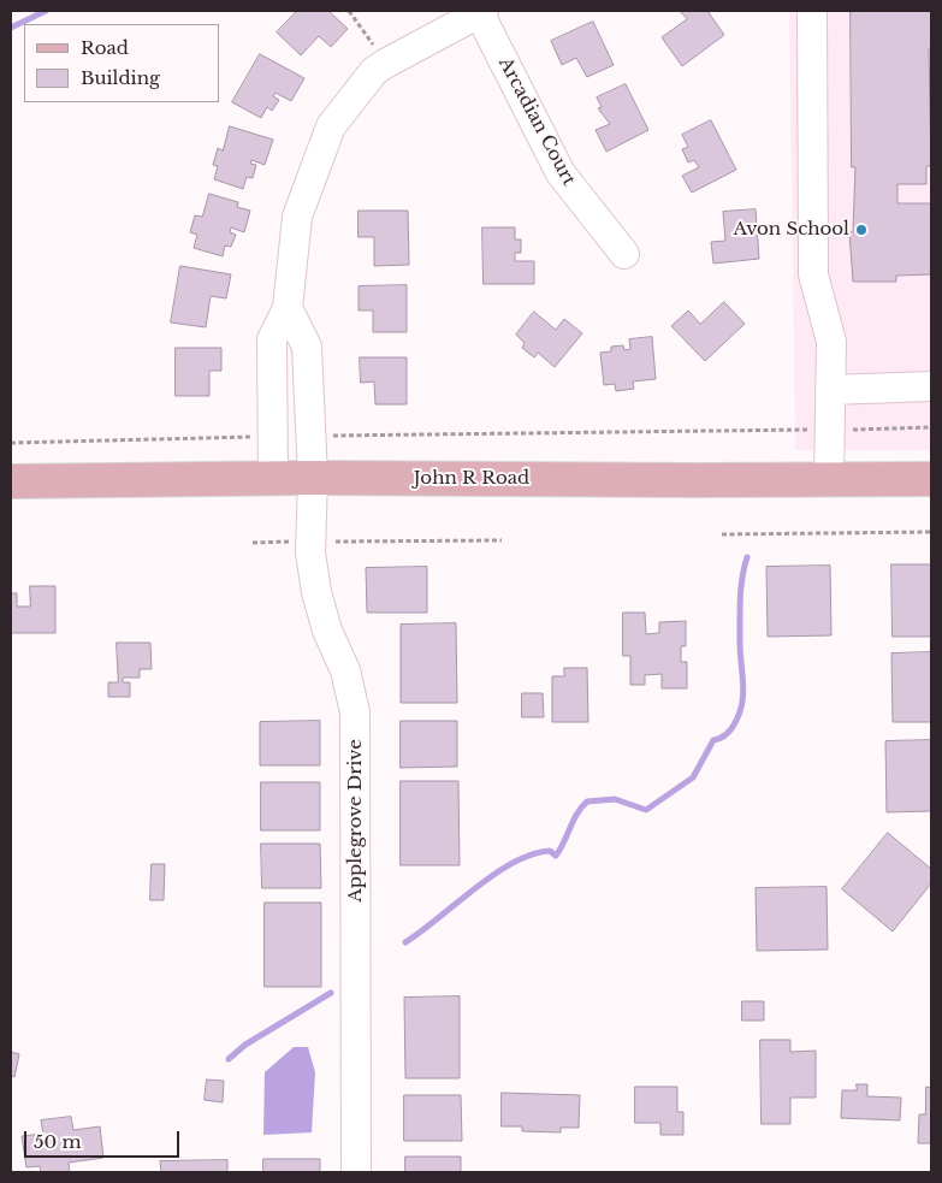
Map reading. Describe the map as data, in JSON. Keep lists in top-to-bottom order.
{
  "streets": {
    "main road": ["John R Road"],
    "street": ["Arcadian Court", "Applegrove Drive"]
  },
  "crossings": [
    ["John R Road", "Applegrove Drive"]
  ],
  "places": ["Avon School"],
  "legend": ["Road", "Building"],
  "scale_bar": "50 m"
}
